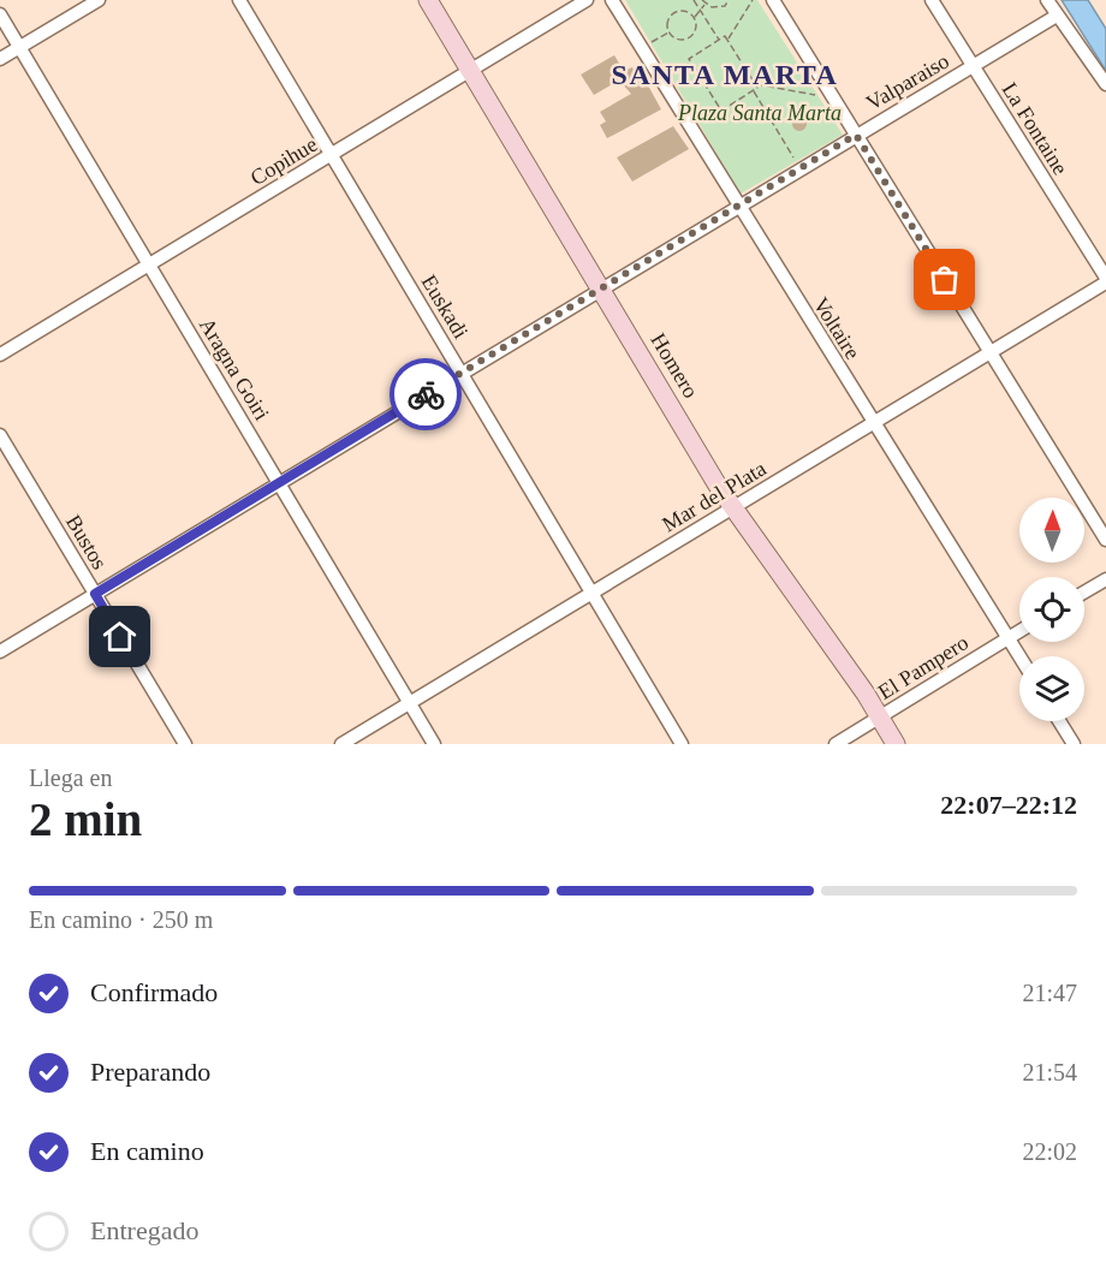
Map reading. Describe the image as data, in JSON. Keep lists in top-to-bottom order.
{
  "streets": {
    "main road": ["Homero"],
    "street": [
      "Valparaiso",
      "La Fontaine",
      "Copihue",
      "Euskadi",
      "Voltaire",
      "Aragna Goiri",
      "Mar del Plata",
      "Bustos",
      "El Pampero"
    ]
  },
  "crossings": [
    ["Valparaiso", "La Fontaine"],
    ["Valparaiso", "Euskadi"],
    ["Valparaiso", "Voltaire"],
    ["Valparaiso", "Homero"],
    ["Valparaiso", "Aragna Goiri"],
    ["Valparaiso", "Bustos"],
    ["La Fontaine", "Mar del Plata"],
    ["Copihue", "Euskadi"],
    ["Copihue", "Homero"],
    ["Copihue", "Aragna Goiri"],
    ["Euskadi", "Mar del Plata"],
    ["Voltaire", "Mar del Plata"],
    ["Voltaire", "El Pampero"],
    ["Homero", "Mar del Plata"],
    ["Homero", "El Pampero"],
    ["Aragna Goiri", "Mar del Plata"]
  ],
  "districts": ["SANTA MARTA"],
  "parks": ["Plaza Santa Marta"],
  "north": "top",
  "page": {
    "heading": ["2 min", "Llega en", "22:07–22:12"],
    "bar": "En camino · 250 m",
    "list": [
      ["Confirmado", "21:47"],
      ["Preparando", "21:54"],
      ["En camino", "22:02"],
      "Entregado"
    ]
  }
}
